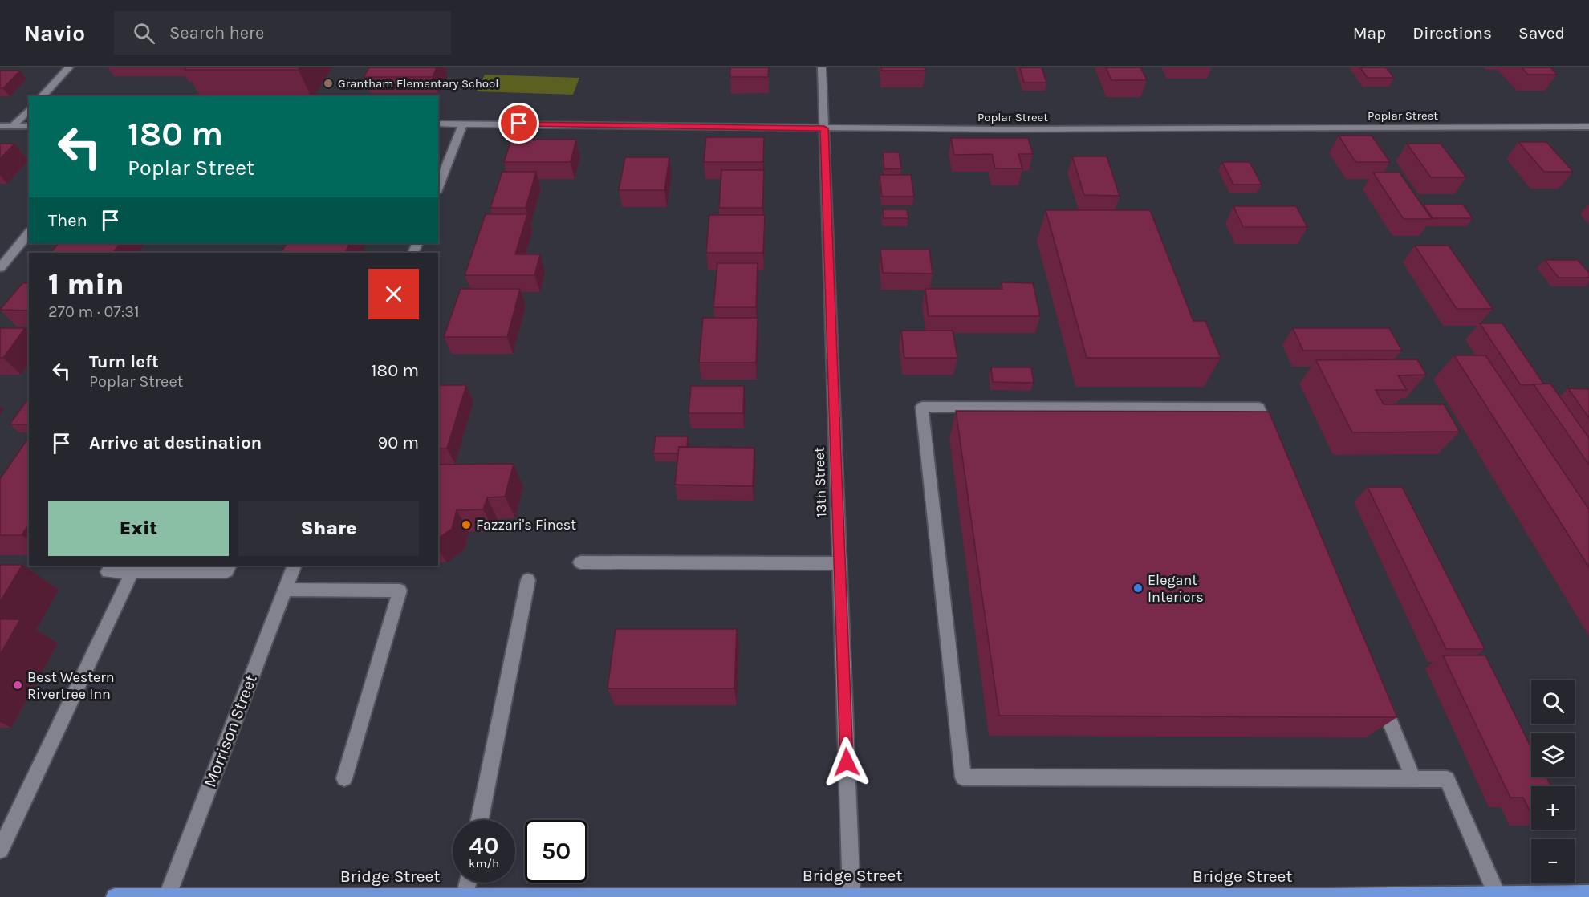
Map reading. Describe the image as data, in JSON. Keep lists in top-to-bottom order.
{
  "streets": {
    "highway": ["Bridge Street"],
    "street": ["Poplar Street", "13th Street", "Morrison Street"]
  },
  "crossings": [
    ["Poplar Street", "13th Street"],
    ["13th Street", "Bridge Street"],
    ["Morrison Street", "Bridge Street"]
  ],
  "places": [
    "Grantham Elementary School",
    "Fazzari's Finest",
    "Elegant Interiors",
    "Best Western Rivertree Inn"
  ],
  "page": {
    "header": "Navio",
    "search": "Search here",
    "nav": ["Map", "Directions", "Saved"],
    "turn": ["180 m", "Poplar Street"],
    "then": "Then",
    "heading": ["1 min", "270 m · 07:31"],
    "list": [
      {
        "name": "Turn left",
        "note": "Poplar Street",
        "value": "180 m"
      },
      {
        "name": "Arrive at destination",
        "value": "90 m"
      }
    ],
    "buttons": ["Exit", "Share"],
    "map_buttons": ["+", "−"],
    "speed": "40 km/h",
    "limit": "50"
  }
}
